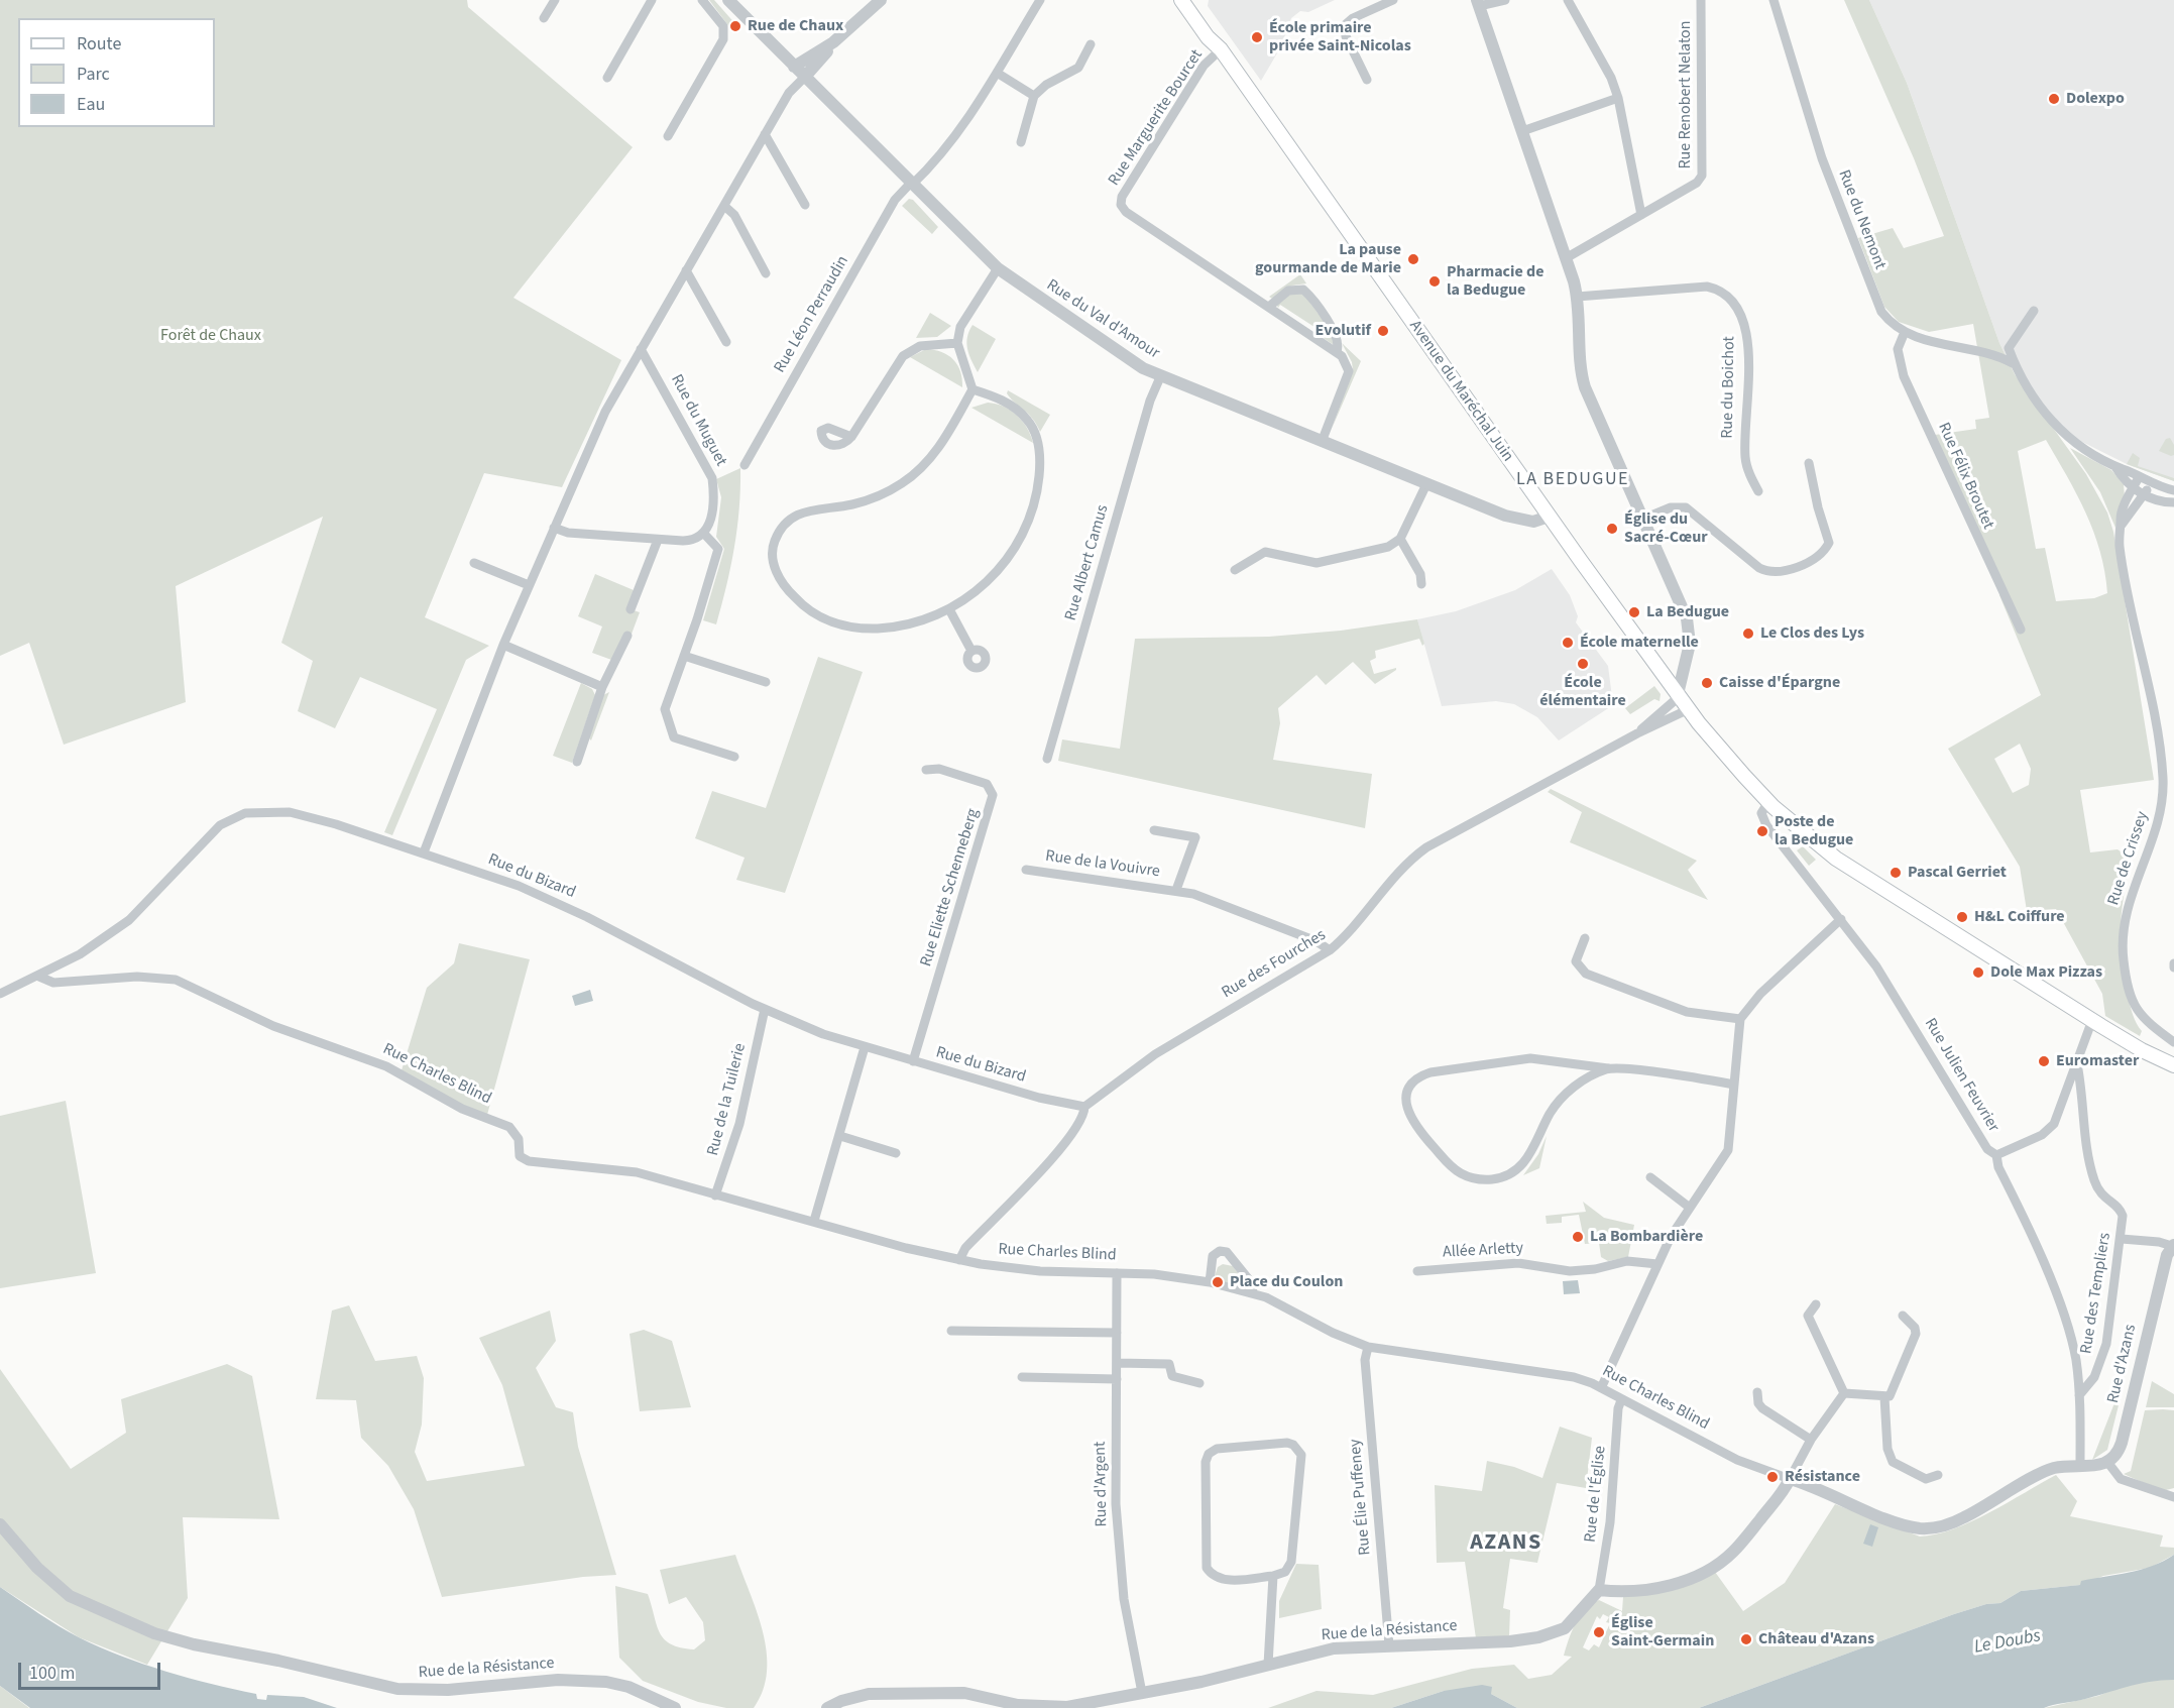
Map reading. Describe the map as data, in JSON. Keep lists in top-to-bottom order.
{
  "streets": {
    "main road": ["Avenue du Maréchal Juin"],
    "street": [
      "Rue Renobert Nelaton",
      "Rue Marguerite Bourcet",
      "Rue du Nemont",
      "Rue Léon Perraudin",
      "Rue du Val d'Amour",
      "Rue du Boichot",
      "Rue du Muguet",
      "Rue Félix Broutet",
      "Rue Albert Camus",
      "Rue de Crissey",
      "Rue de la Vouivre",
      "Rue du Bizard",
      "Rue Eliette Schenneberg",
      "Rue des Fourches",
      "Rue Charles Blind",
      "Rue Julien Feuvrier",
      "Rue de la Tuilerie",
      "Allée Arletty",
      "Rue des Templiers",
      "Rue d'Azans",
      "Rue d'Argent",
      "Rue de l'Église",
      "Rue Élie Puffeney",
      "Rue de la Résistance"
    ]
  },
  "crossings": [
    ["Rue Marguerite Bourcet", "Avenue du Maréchal Juin"],
    ["Rue du Nemont", "Rue Félix Broutet"],
    ["Rue Léon Perraudin", "Rue du Val d'Amour"],
    ["Rue du Val d'Amour", "Avenue du Maréchal Juin"],
    ["Rue du Val d'Amour", "Rue Albert Camus"],
    ["Avenue du Maréchal Juin", "Rue des Fourches"],
    ["Avenue du Maréchal Juin", "Rue Julien Feuvrier"],
    ["Rue de la Vouivre", "Rue des Fourches"],
    ["Rue du Bizard", "Rue Eliette Schenneberg"],
    ["Rue du Bizard", "Rue des Fourches"],
    ["Rue du Bizard", "Rue Charles Blind"],
    ["Rue du Bizard", "Rue de la Tuilerie"],
    ["Rue des Fourches", "Rue Charles Blind"],
    ["Rue Charles Blind", "Rue Julien Feuvrier"],
    ["Rue Charles Blind", "Rue de la Tuilerie"],
    ["Rue Charles Blind", "Rue d'Argent"],
    ["Rue Charles Blind", "Rue de l'Église"],
    ["Rue Charles Blind", "Rue Élie Puffeney"],
    ["Rue Julien Feuvrier", "Rue des Templiers"],
    ["Rue d'Argent", "Rue de la Résistance"],
    ["Rue de l'Église", "Rue de la Résistance"],
    ["Rue Élie Puffeney", "Rue de la Résistance"]
  ],
  "districts": ["LA BEDUGUE", "AZANS"],
  "water": ["Le Doubs"],
  "parks": ["Forêt de Chaux"],
  "places": [
    "Rue de Chaux",
    "École primaire privée Saint-Nicolas",
    "Dolexpo",
    "La pause gourmande de Marie",
    "Pharmacie de la Bedugue",
    "Evolutif",
    "Église du Sacré-Cœur",
    "La Bedugue",
    "Le Clos des Lys",
    "École maternelle",
    "École élémentaire",
    "Caisse d'Épargne",
    "Poste de la Bedugue",
    "Pascal Gerriet",
    "H&L Coiffure",
    "Dole Max Pizzas",
    "Euromaster",
    "La Bombardière",
    "Place du Coulon",
    "Résistance",
    "Église Saint-Germain",
    "Château d'Azans"
  ],
  "legend": ["Route", "Parc", "Eau"],
  "scale_bar": "100 m"
}
